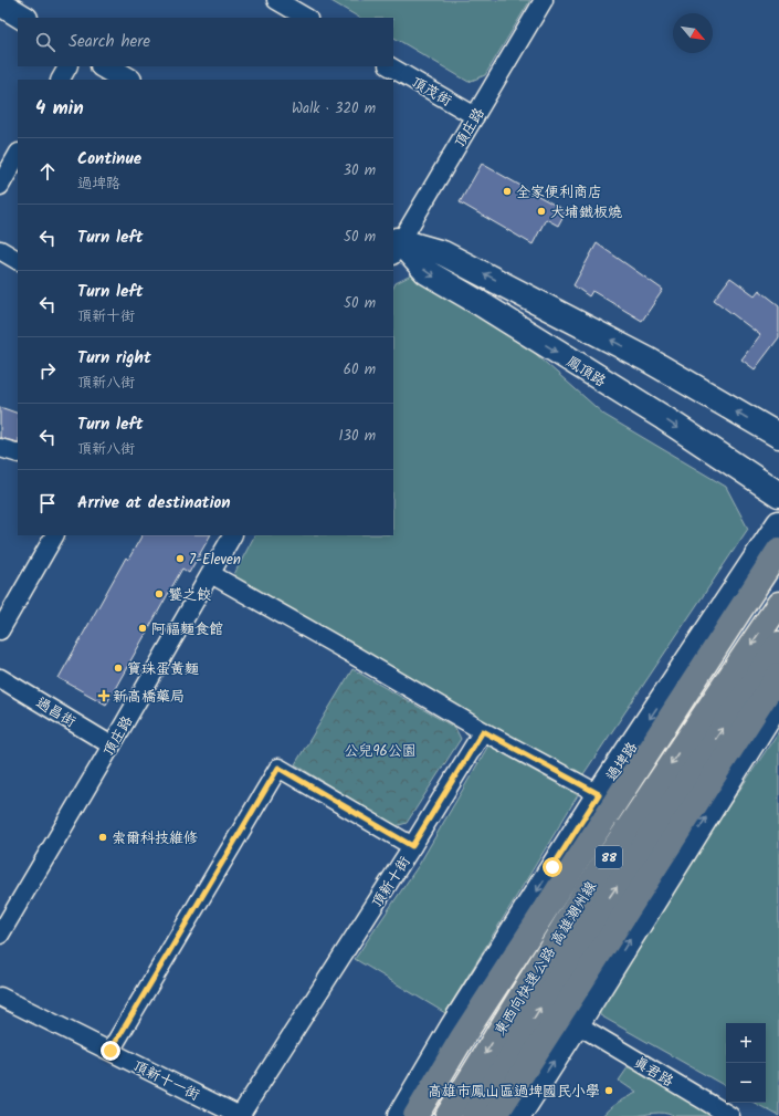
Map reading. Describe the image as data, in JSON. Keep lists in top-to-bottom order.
{
  "streets": {
    "highway": ["88", "東西向快速公路 高雄潮州線"],
    "main road": ["鳳頂路", "過埤路"],
    "street": [
      "頂茂街",
      "頂庄路",
      "過昌街",
      "頂新十街",
      "真君路",
      "頂新十一街"
    ]
  },
  "crossings": [
    ["頂茂街", "頂庄路"],
    ["頂庄路", "鳳頂路"],
    ["頂庄路", "過昌街"],
    ["頂新十街", "頂新十一街"]
  ],
  "parks": ["公兒96公園"],
  "places": {
    "other": [
      "全家便利商店",
      "大埔鐵板燒",
      "7-Eleven",
      "饕之餃",
      "阿福麵食館",
      "寶珠蛋黃麵",
      "索爾科技維修",
      "高雄市鳳山區過埤國民小學"
    ],
    "health": ["新高橋藥局"]
  },
  "north": "bottom right",
  "page": {
    "search": "Search here",
    "heading": ["4 min", "Walk · 320 m"],
    "list": [
      ["Continue", "過埤路", "30 m"],
      ["Turn left", "50 m"],
      ["Turn left", "頂新十街", "50 m"],
      ["Turn right", "頂新八街", "60 m"],
      ["Turn left", "頂新八街", "130 m"],
      "Arrive at destination"
    ],
    "map_buttons": ["+", "−"]
  }
}
